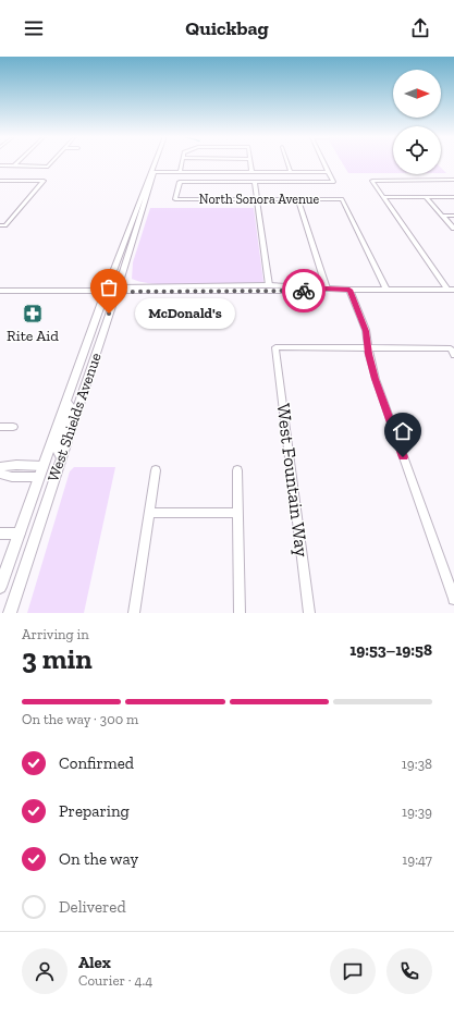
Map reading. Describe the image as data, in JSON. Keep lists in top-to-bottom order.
{
  "streets": {
    "street": ["North Sonora Avenue", "West Shields Avenue", "West Fountain Way"]
  },
  "places": {
    "pharmacy": ["Rite Aid"],
    "other": ["McDonald's"]
  },
  "north": "right",
  "page": {
    "header": "Quickbag",
    "bubble": "McDonald's",
    "heading": ["3 min", "Arriving in", "19:53–19:58"],
    "panel": ["Alex", "Courier · 4.4"],
    "bar": "On the way · 300 m",
    "list": [
      ["Confirmed", "19:38"],
      ["Preparing", "19:39"],
      ["On the way", "19:47"],
      "Delivered"
    ]
  }
}
